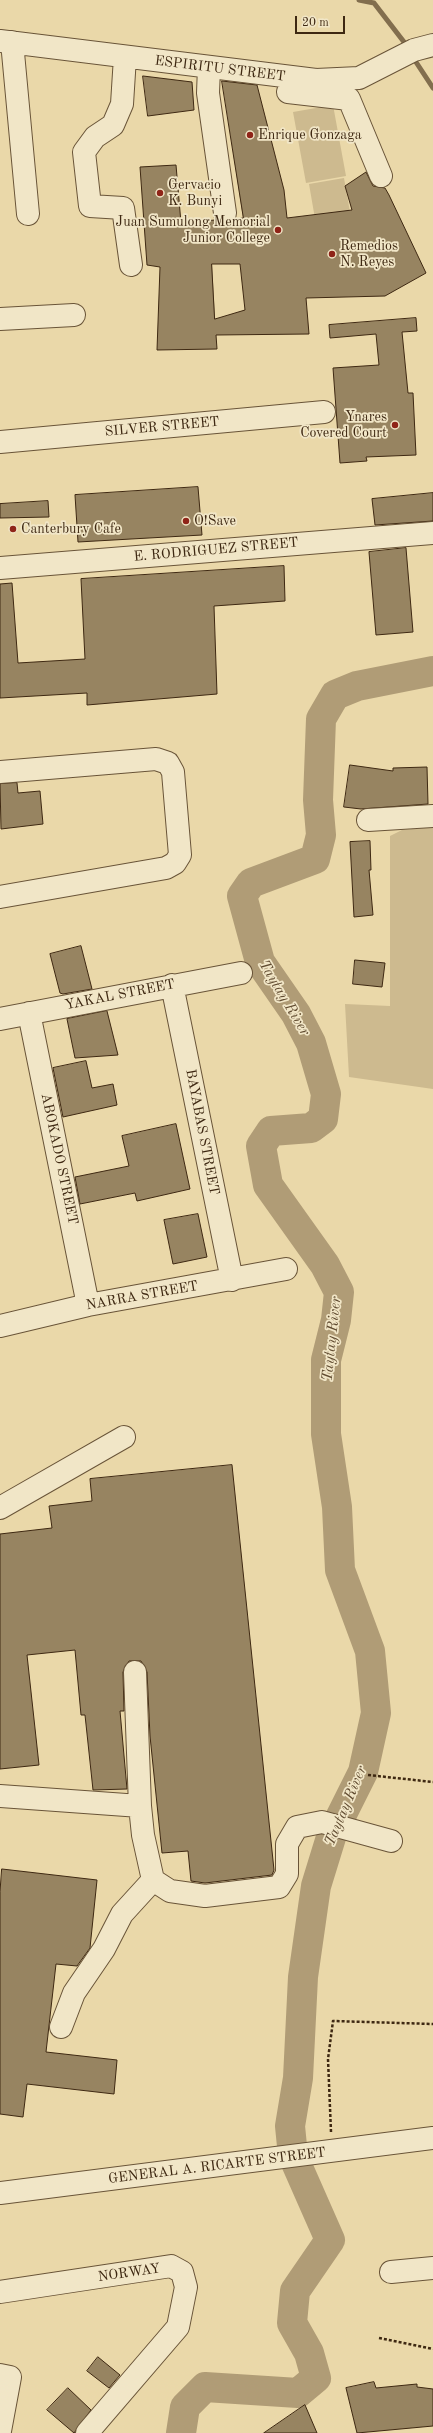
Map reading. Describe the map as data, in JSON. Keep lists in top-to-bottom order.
{
  "streets": {
    "street": [
      "ESPIRITU STREET",
      "SILVER STREET",
      "E. RODRIGUEZ STREET",
      "YAKAL STREET",
      "BAYABAS STREET",
      "ABOKADO STREET",
      "NARRA STREET",
      "GENERAL A. RICARTE STREET",
      "NORWAY"
    ]
  },
  "crossings": [
    ["YAKAL STREET", "BAYABAS STREET"],
    ["YAKAL STREET", "ABOKADO STREET"],
    ["BAYABAS STREET", "NARRA STREET"],
    ["ABOKADO STREET", "NARRA STREET"]
  ],
  "water": ["Taytay River"],
  "places": [
    "Enrique Gonzaga",
    "Gervacio K. Bunyi",
    "Juan Sumulong Memorial Junior College",
    "Remedios N. Reyes",
    "Ynares Covered Court",
    "O!Save",
    "Canterbury Cafe"
  ],
  "scale_bar": "20 m"
}
